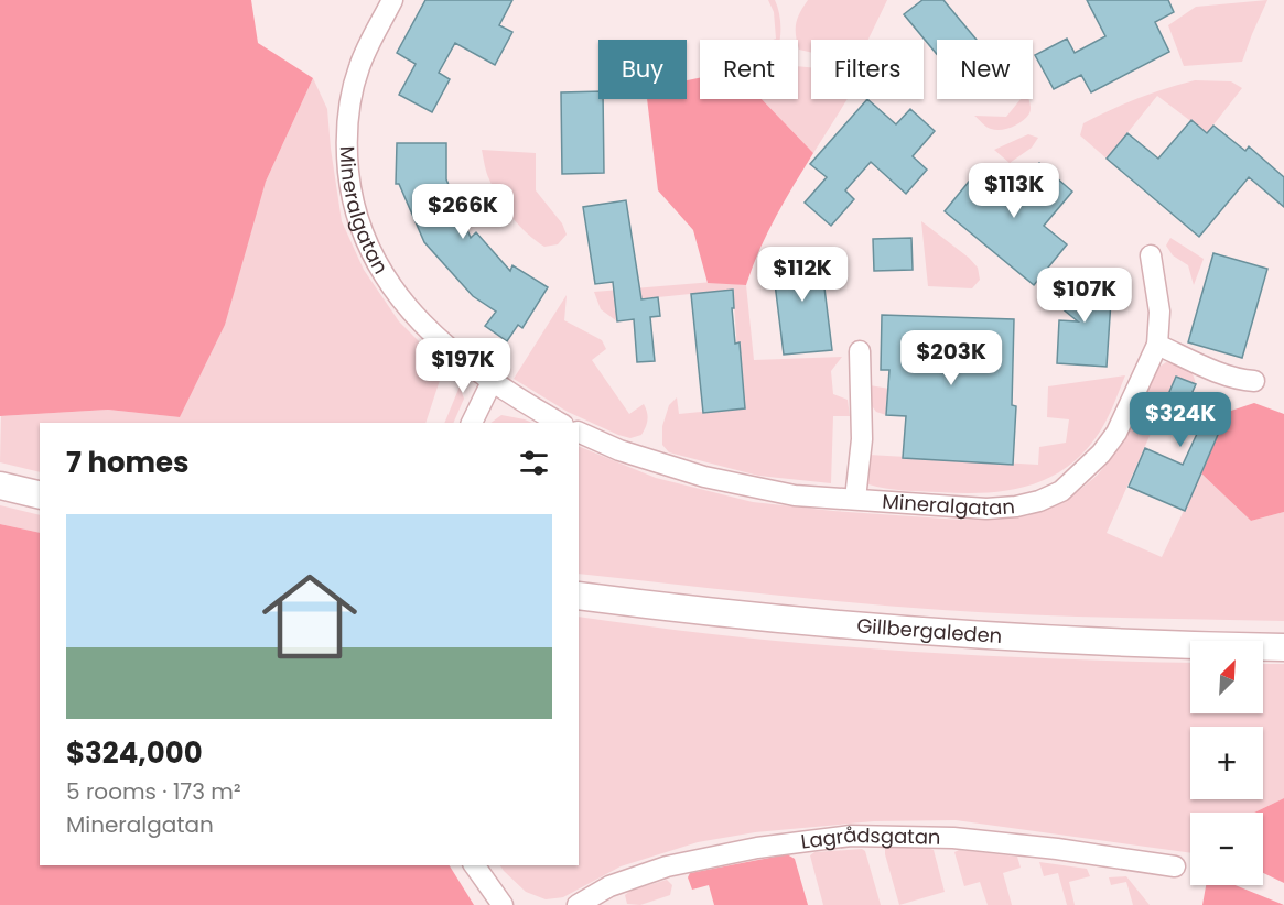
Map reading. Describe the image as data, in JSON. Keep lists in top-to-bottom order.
{
  "streets": {
    "main road": ["Gillbergaleden"],
    "street": ["Mineralgatan", "Lagrådsgatan"]
  },
  "north": "top right",
  "page": {
    "chip": [
      "Buy",
      "Rent",
      "Filters",
      "New"
    ],
    "price": [
      "$113K",
      "$266K",
      "$112K",
      "$107K",
      "$203K",
      "$197K",
      "$324K"
    ],
    "heading": "7 homes",
    "list": [
      {
        "name": "$324,000",
        "note": "5 rooms · 173 m² · Mineralgatan"
      }
    ],
    "map_buttons": ["+", "−"]
  }
}
